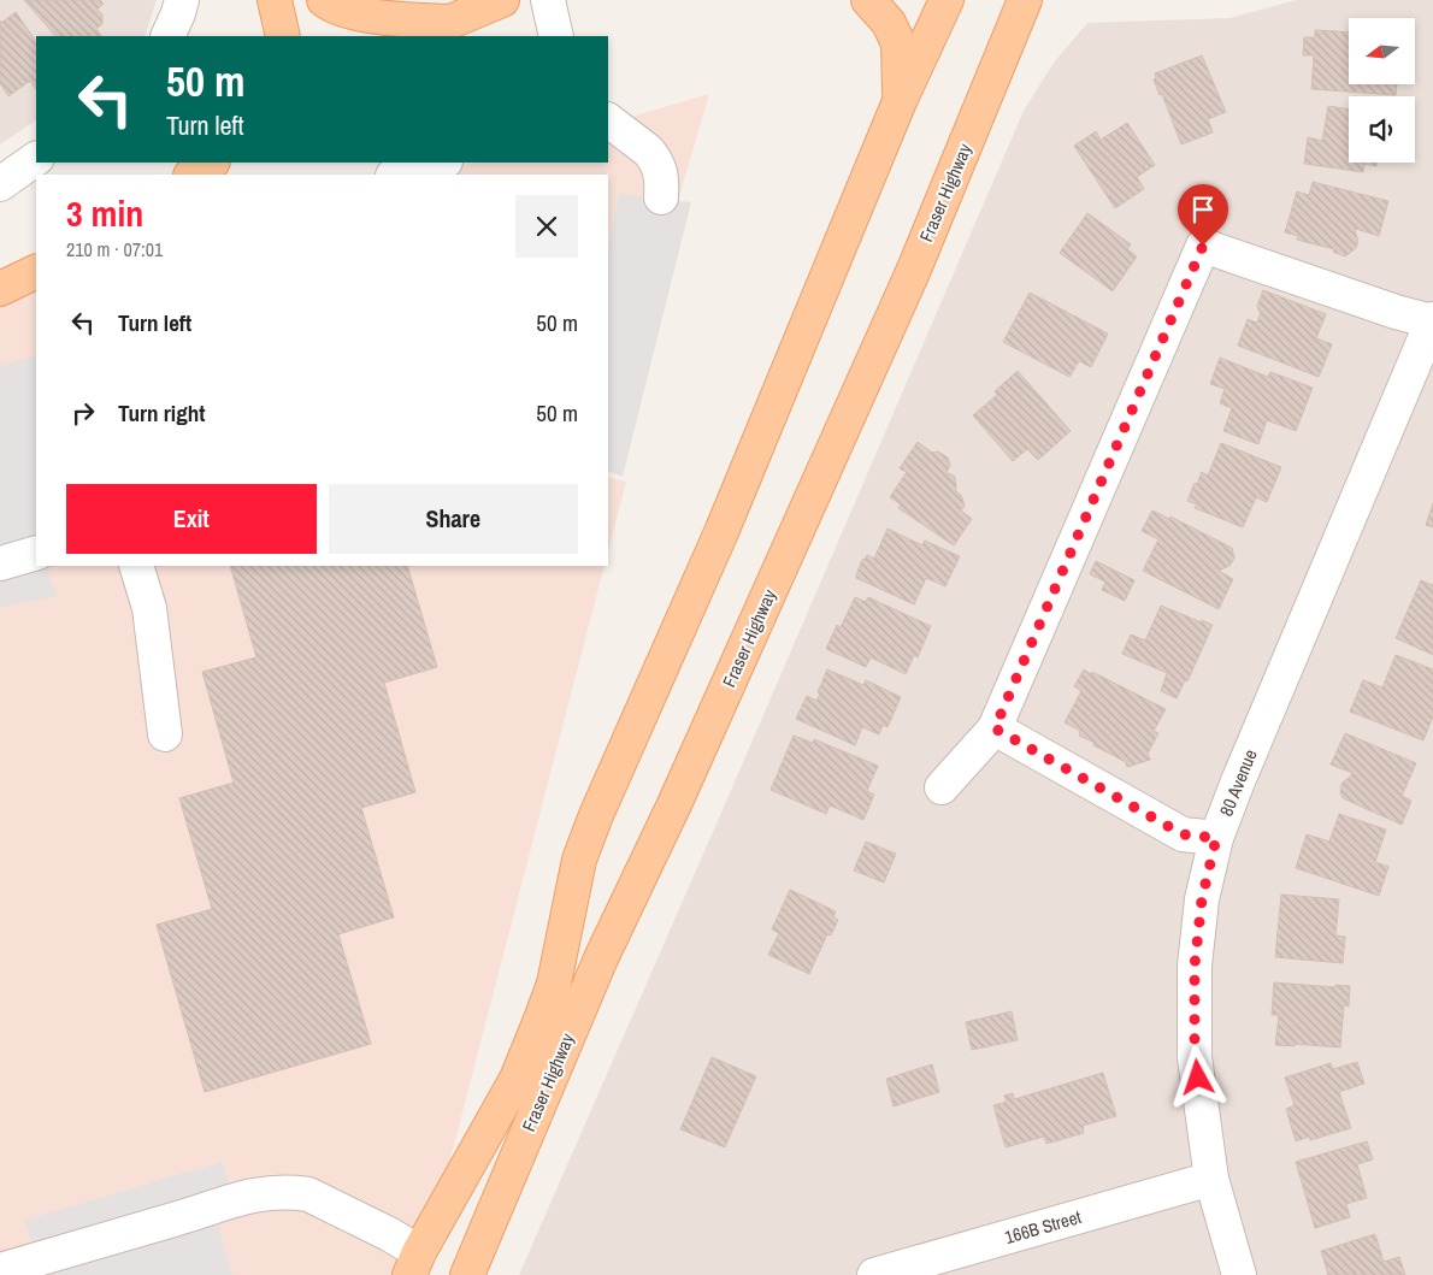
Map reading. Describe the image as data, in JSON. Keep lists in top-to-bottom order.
{
  "streets": {
    "main road": ["Fraser Highway"],
    "street": ["80 Avenue", "166B Street"]
  },
  "crossings": [
    ["80 Avenue", "166B Street"]
  ],
  "north": "left",
  "page": {
    "turn": ["50 m", "Turn left"],
    "heading": ["3 min", "210 m · 07:01"],
    "list": [
      {
        "name": "Turn left",
        "value": "50 m"
      },
      {
        "name": "Turn right",
        "value": "50 m"
      }
    ],
    "buttons": ["Exit", "Share"]
  }
}
